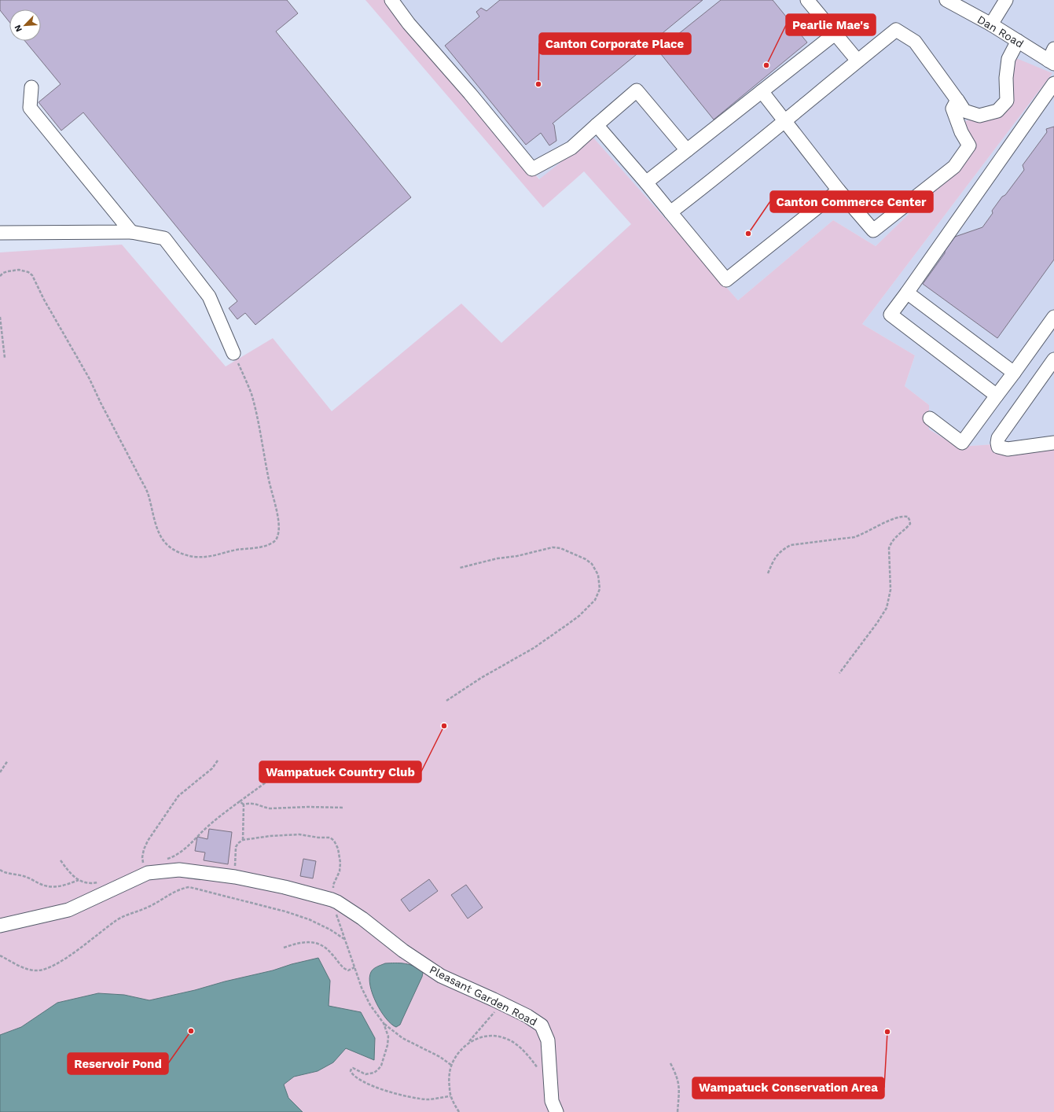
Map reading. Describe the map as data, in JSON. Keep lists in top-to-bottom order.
{
  "streets": {
    "street": ["Dan Road", "Pleasant Garden Road"]
  },
  "places": [
    "Pearlie Mae's",
    "Canton Corporate Place",
    "Canton Commerce Center",
    "Wampatuck Country Club",
    "Reservoir Pond",
    "Wampatuck Conservation Area"
  ],
  "north": "bottom left"
}
